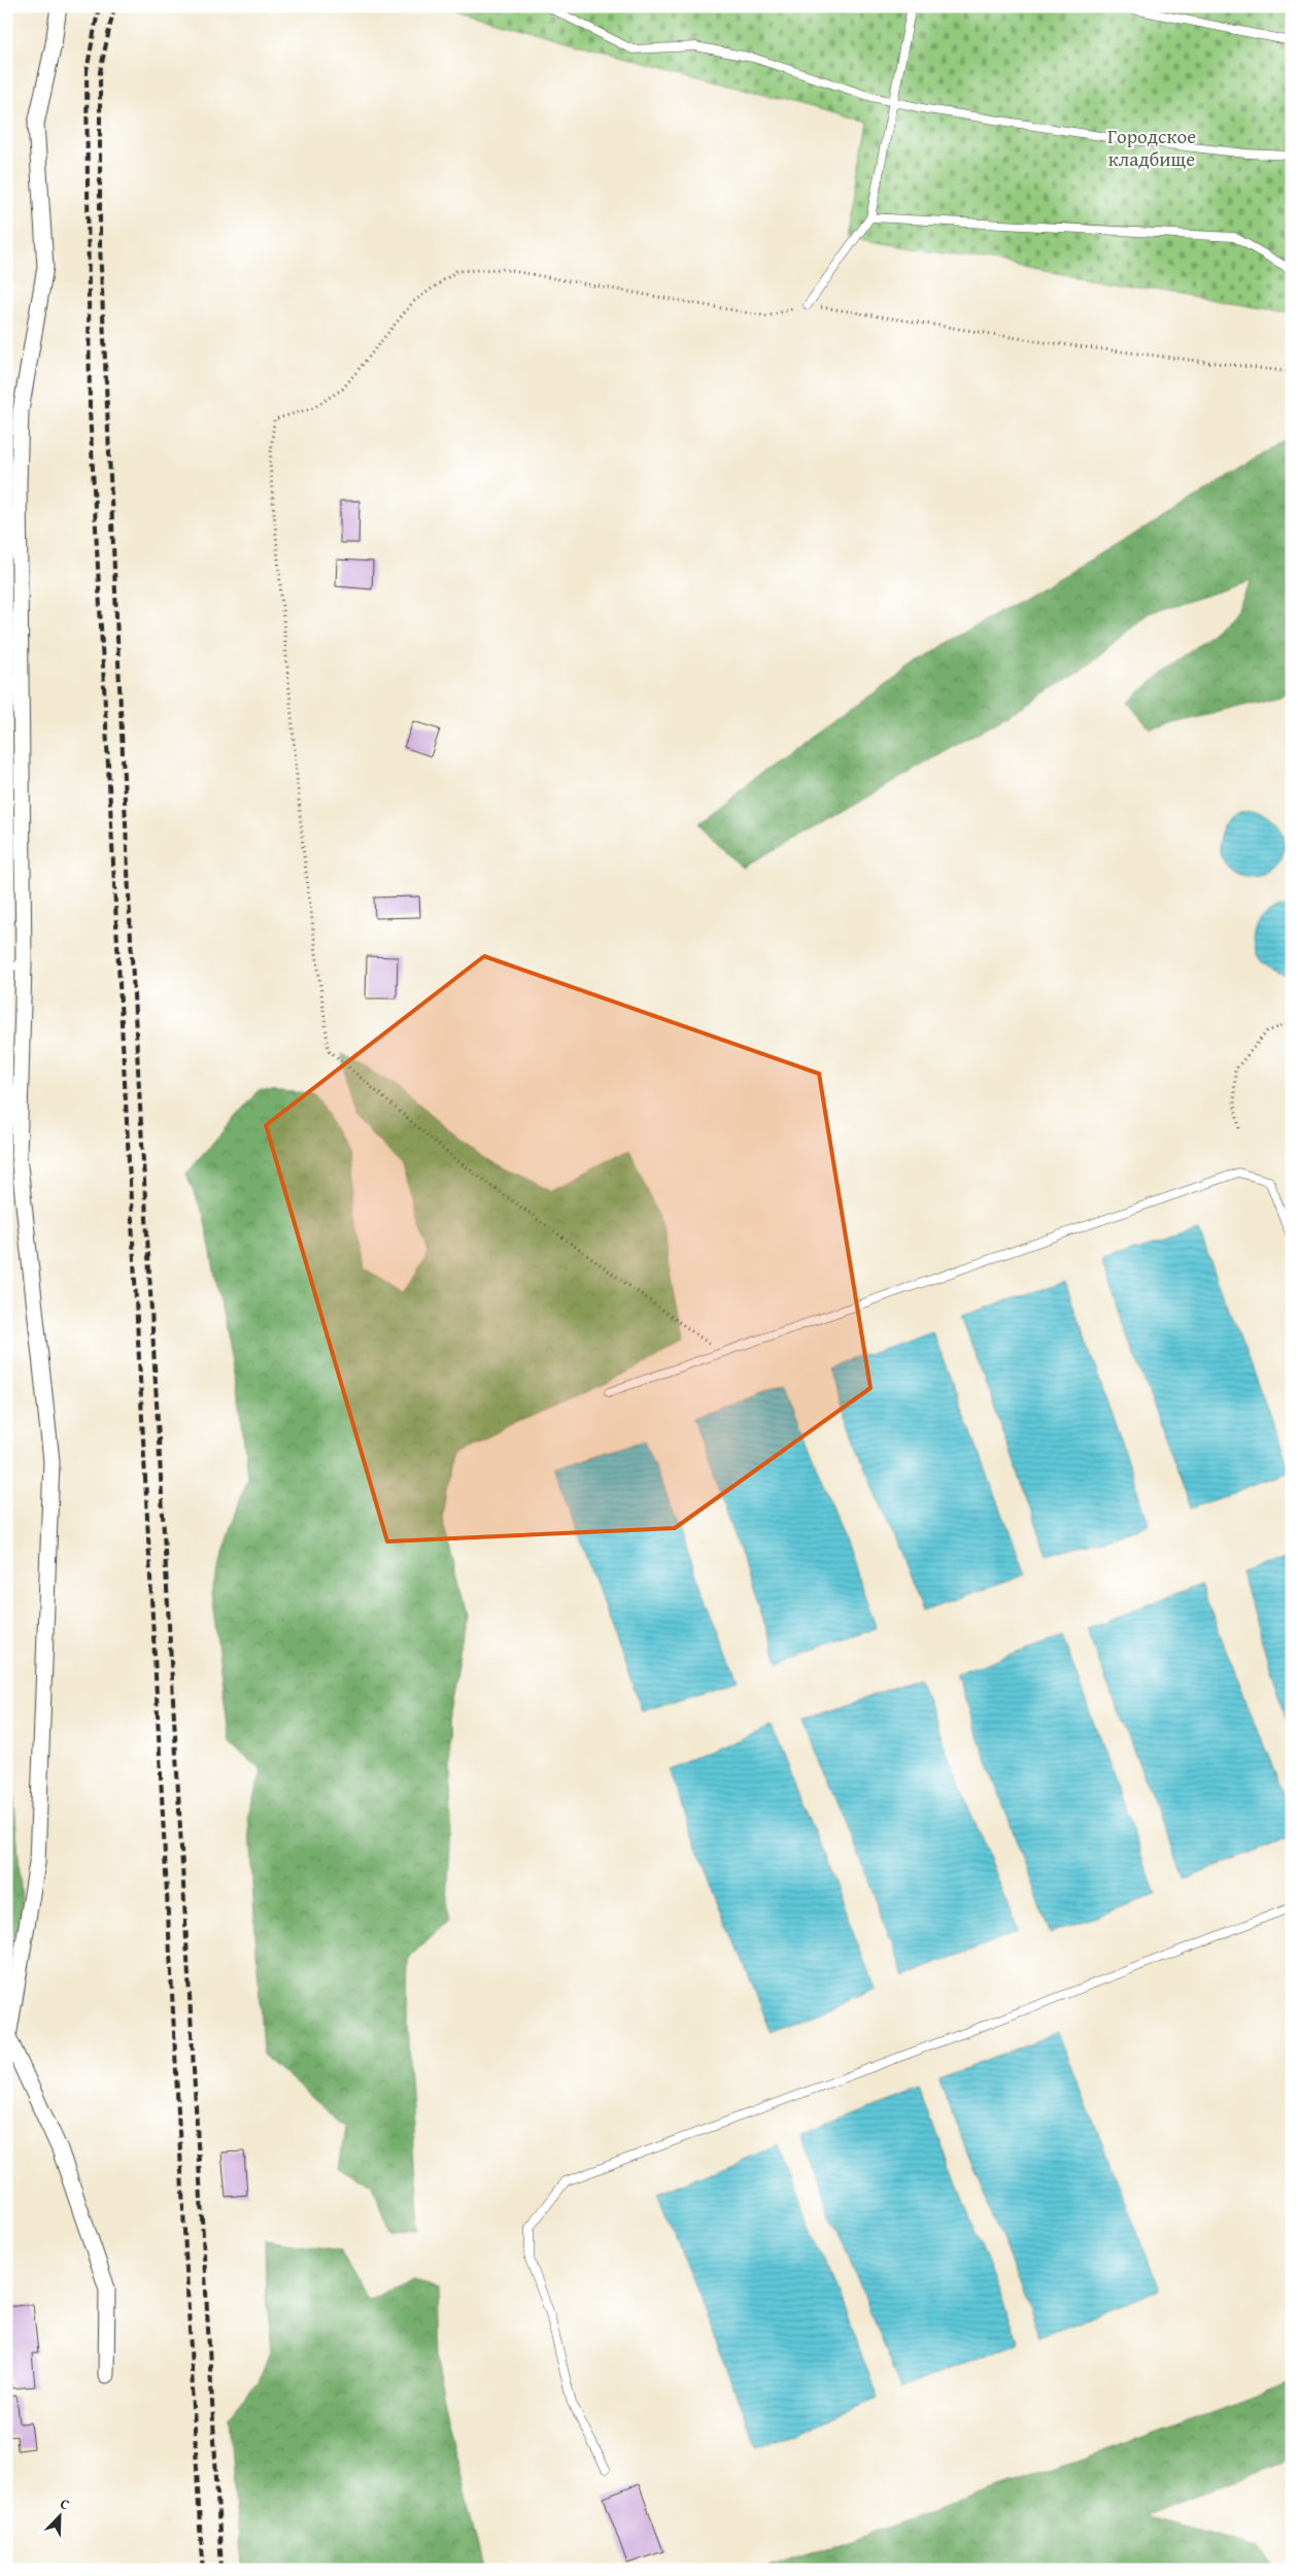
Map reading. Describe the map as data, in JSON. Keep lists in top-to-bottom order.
{
  "parks": ["Городское кладбище"],
  "north": "top right"
}
